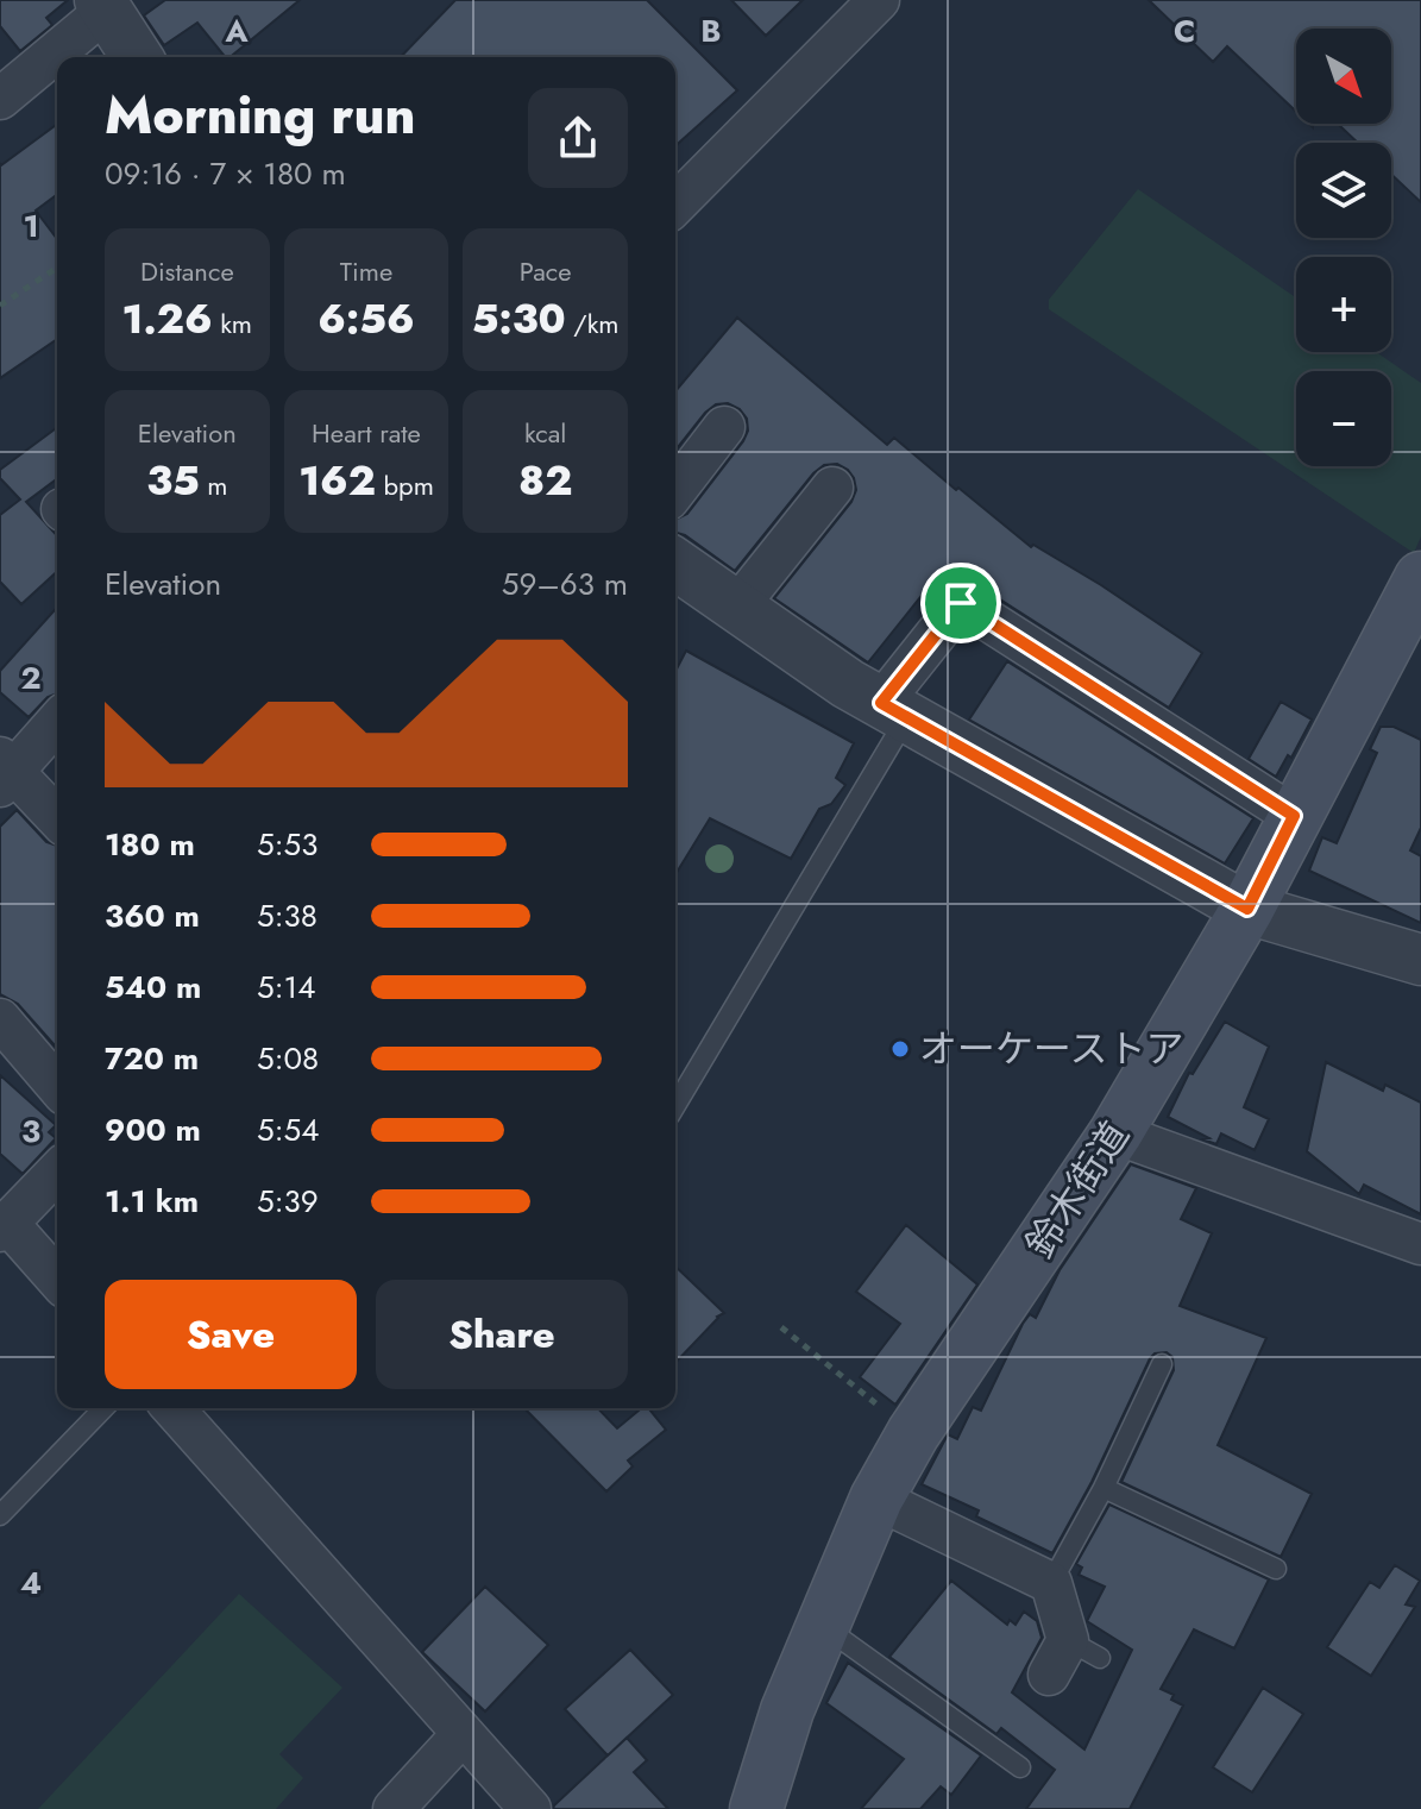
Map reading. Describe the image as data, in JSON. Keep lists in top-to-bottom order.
{
  "streets": {
    "main road": ["鈴木街道"]
  },
  "places": ["オーケーストア"],
  "north": "bottom right",
  "page": {
    "map_buttons": ["+", "−"],
    "heading": ["Morning run", "09:16 · 7 × 180 m"],
    "stats": [
      ["Distance", "1.26 km"],
      ["Time", "6:56"],
      ["Pace", "5:30 /km"],
      ["Elevation", "35 m"],
      ["Heart rate", "162 bpm"],
      ["kcal", "82"]
    ],
    "chart": ["Elevation", "59–63 m"],
    "list": [
      {
        "name": "180 m",
        "note": "5:53"
      },
      {
        "name": "360 m",
        "note": "5:38"
      },
      {
        "name": "540 m",
        "note": "5:14"
      },
      {
        "name": "720 m",
        "note": "5:08"
      },
      {
        "name": "900 m",
        "note": "5:54"
      },
      {
        "name": "1.1 km",
        "note": "5:39"
      }
    ],
    "buttons": ["Save", "Share"]
  },
  "grid": {
    "columns": ["A", "B", "C"],
    "rows": [
      "1",
      "2",
      "3",
      "4"
    ]
  }
}
